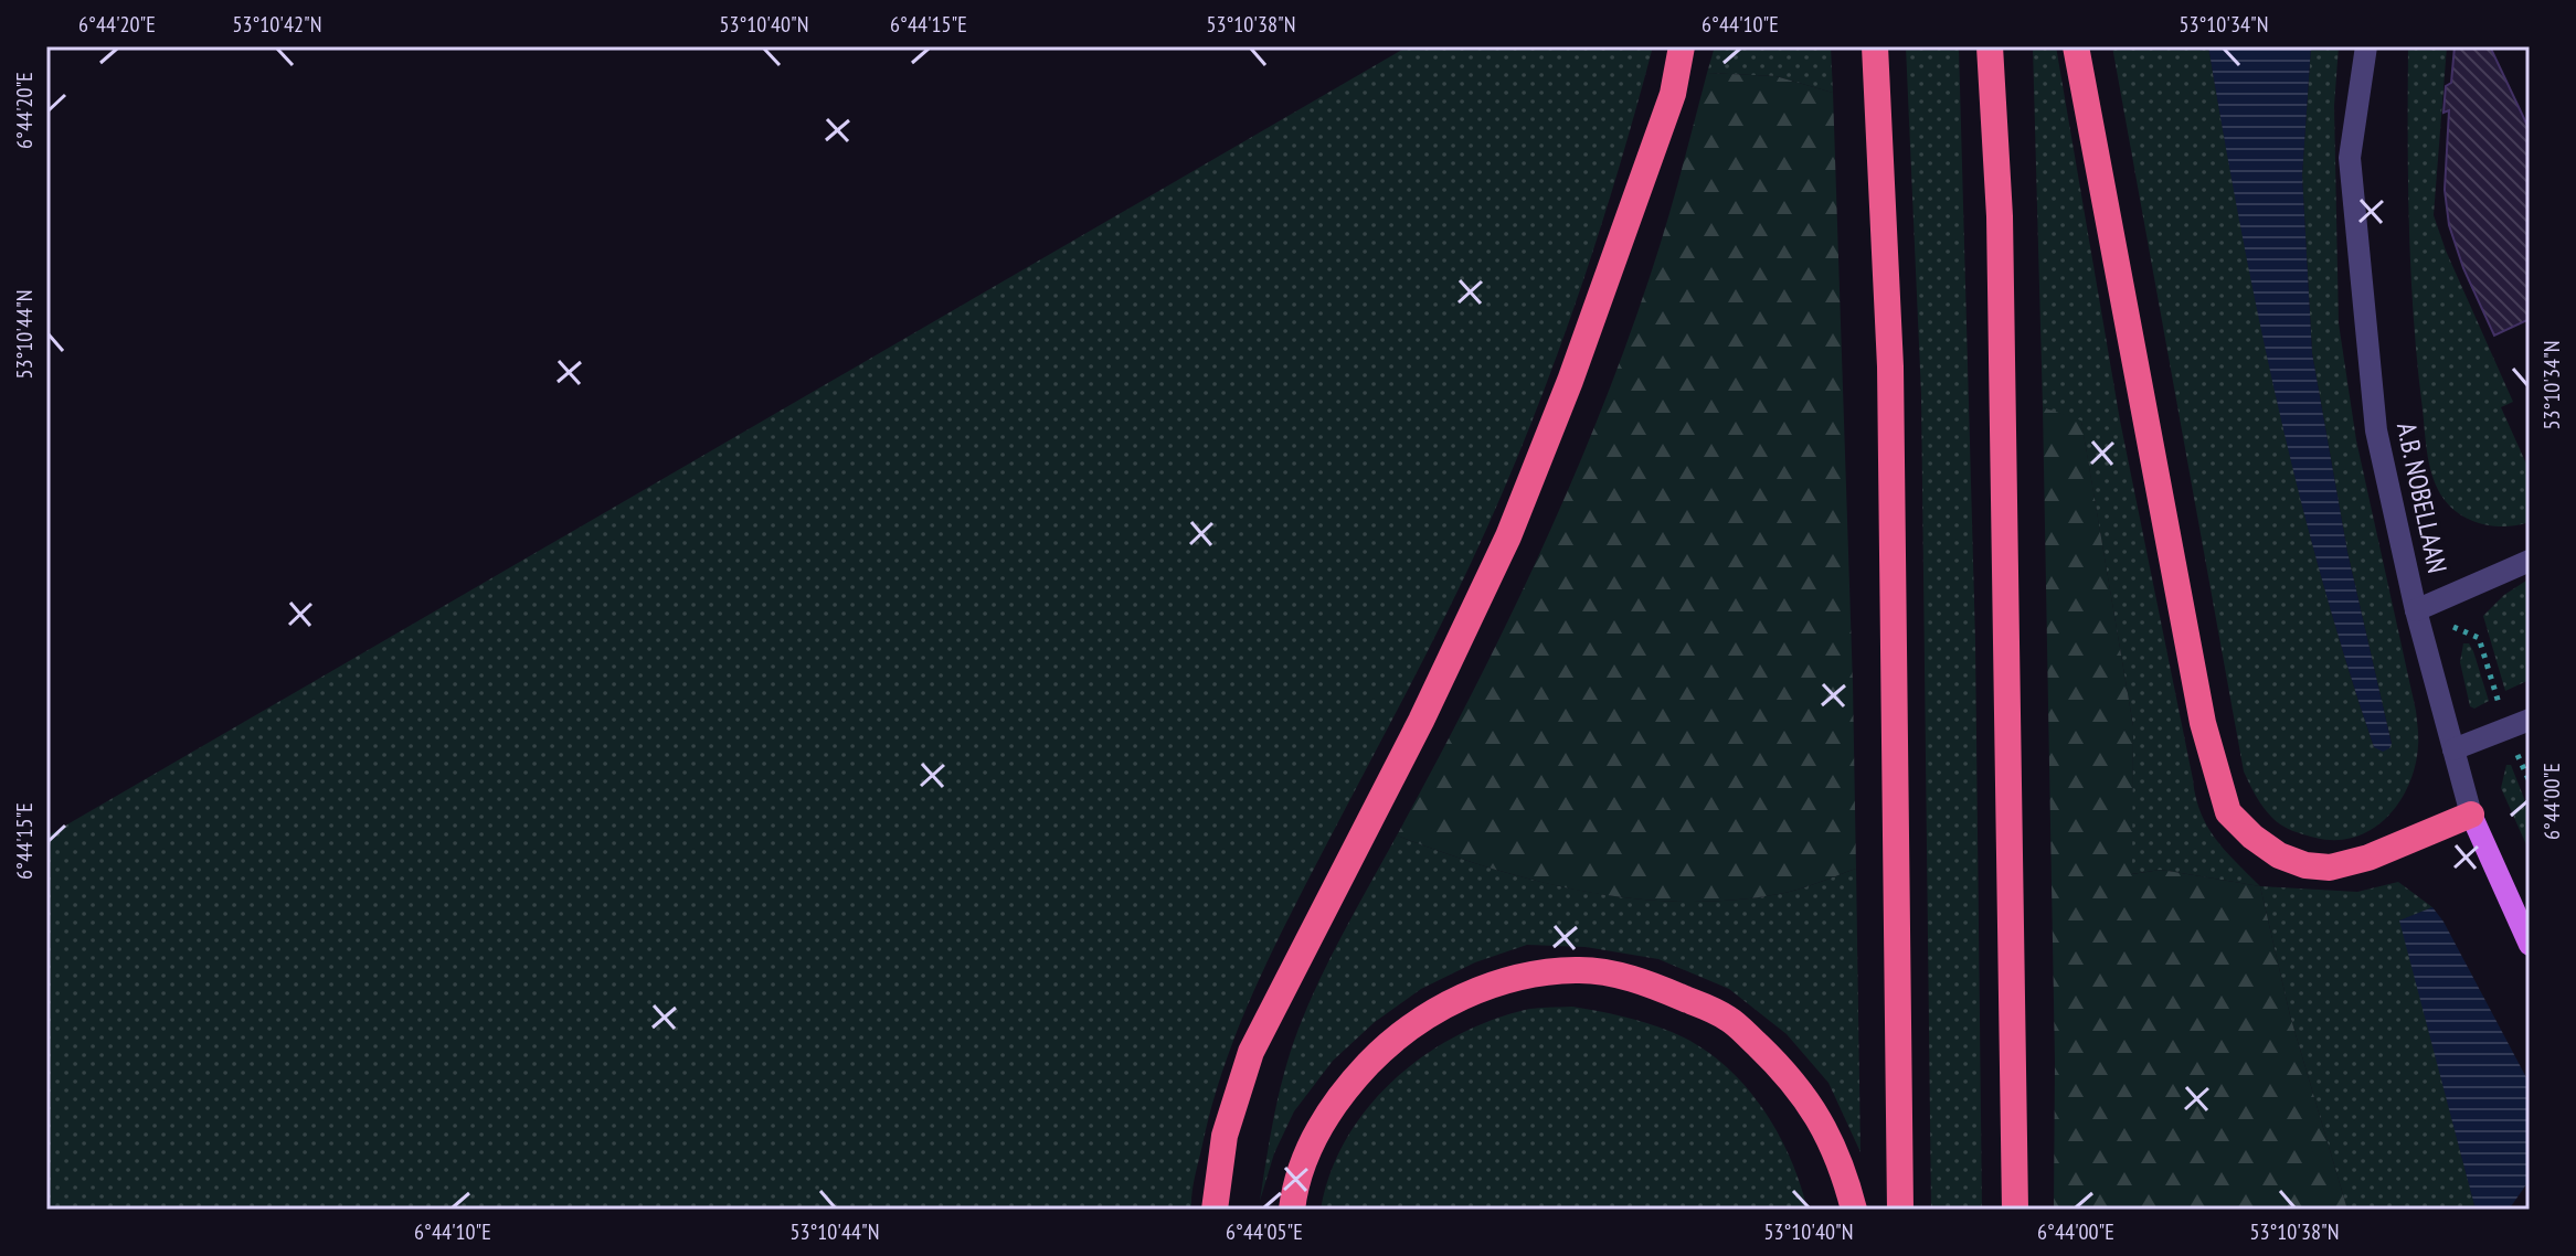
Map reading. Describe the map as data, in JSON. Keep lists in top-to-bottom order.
{
  "streets": {
    "main road": ["A.B. NOBELLAAN"]
  },
  "coordinates": [
    "6°44'20\"E",
    "53°10'42\"N",
    "53°10'40\"N",
    "6°44'15\"E",
    "53°10'38\"N",
    "6°44'10\"E",
    "53°10'34\"N",
    "53°10'44\"N",
    "6°44'00\"E",
    "6°44'05\"E"
  ]
}
